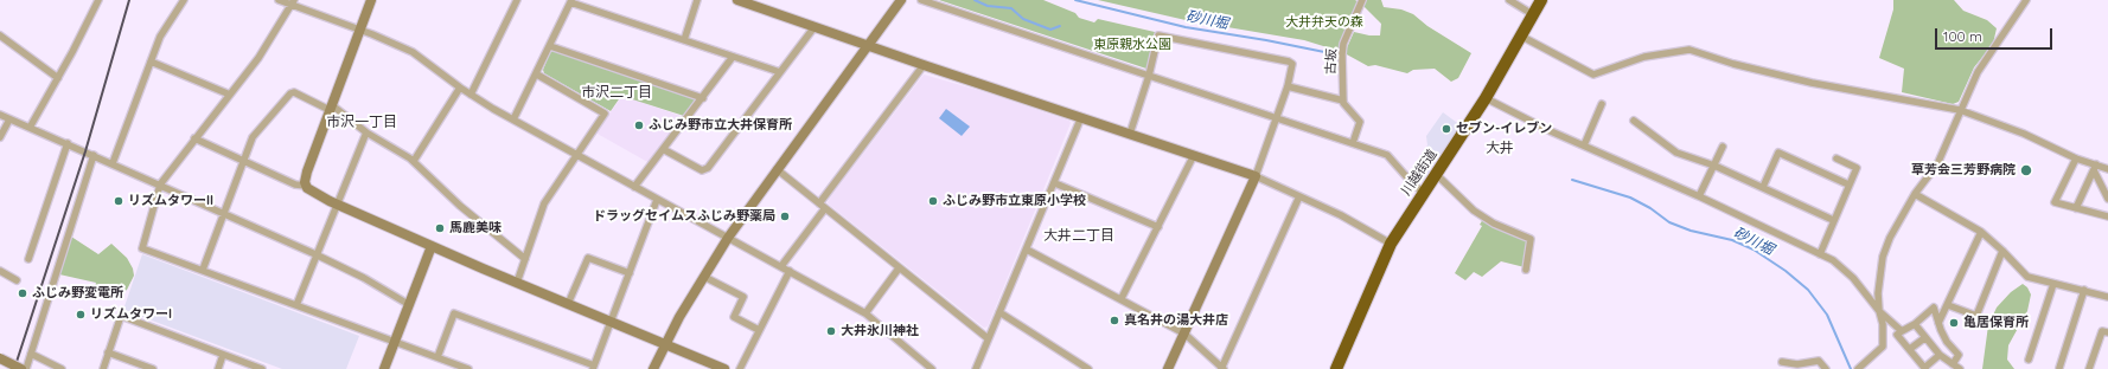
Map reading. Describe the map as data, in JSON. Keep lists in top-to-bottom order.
{
  "streets": {
    "highway": ["川越街道"],
    "street": ["古坂"]
  },
  "districts": [
    "市沢二丁目",
    "市沢一丁目",
    "大井",
    "大井二丁目"
  ],
  "water": ["砂川堀"],
  "parks": ["大井弁天の森", "東原親水公園"],
  "places": [
    "ふじみ野市立大井保育所",
    "セブン-イレブン",
    "草芳会三芳野病院",
    "リズムタワーII",
    "ふじみ野市立東原小学校",
    "ドラッグセイムスふじみ野薬局",
    "馬鹿美味",
    "ふじみ野変電所",
    "リズムタワーI",
    "真名井の湯大井店",
    "亀居保育所",
    "大井氷川神社"
  ],
  "scale_bar": "100 m"
}
